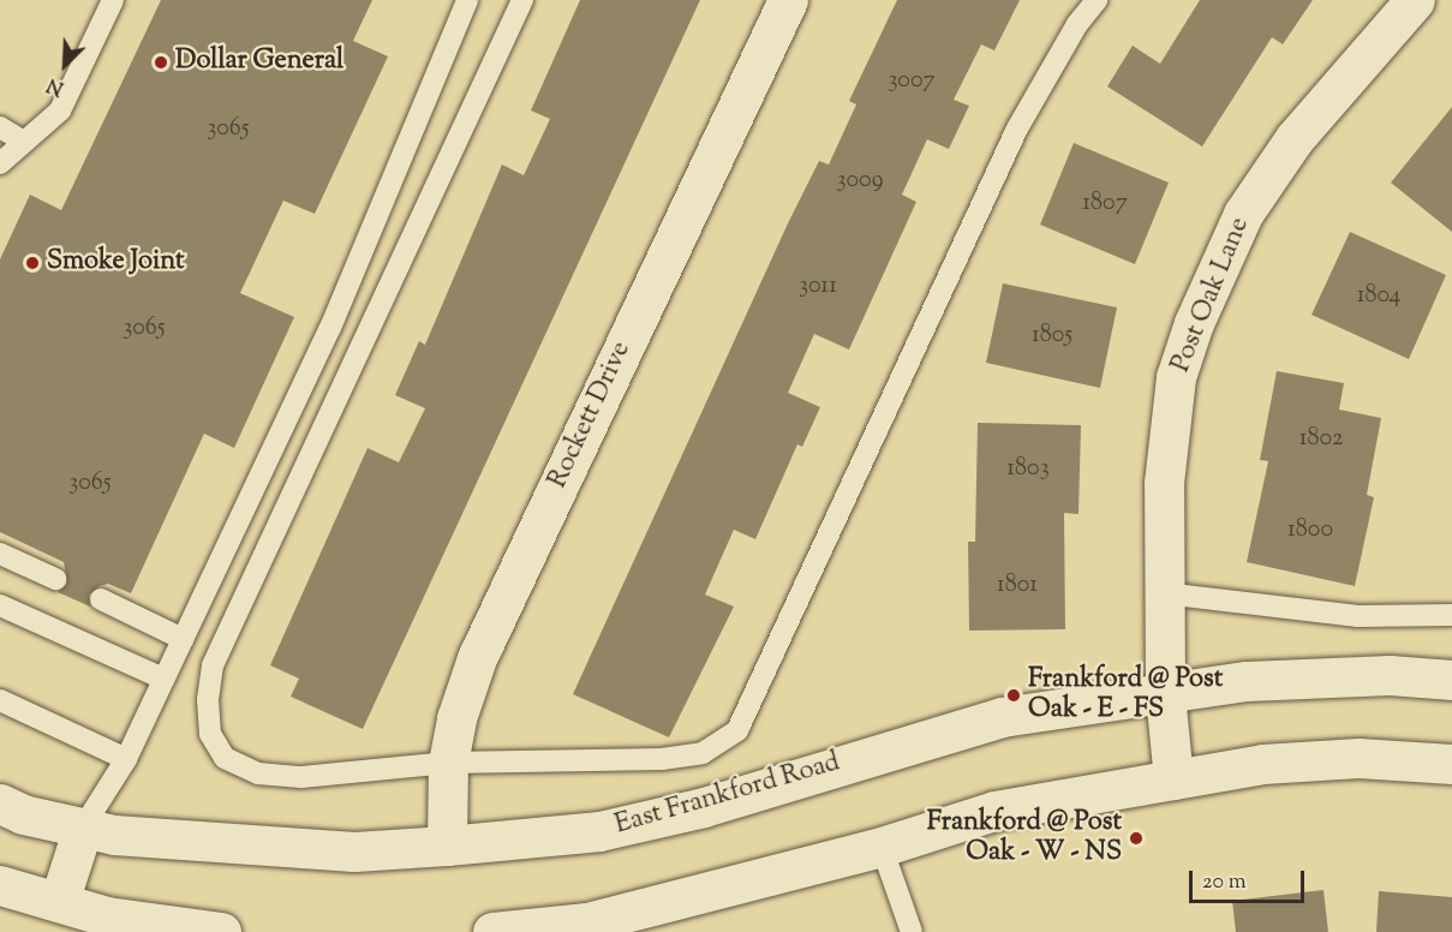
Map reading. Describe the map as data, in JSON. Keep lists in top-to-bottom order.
{
  "streets": {
    "main road": ["Post Oak Lane", "Rockett Drive", "East Frankford Road"]
  },
  "crossings": [
    ["Post Oak Lane", "East Frankford Road"],
    ["Rockett Drive", "East Frankford Road"]
  ],
  "places": [
    "Dollar General",
    "Smoke Joint",
    "Frankford @ Post Oak - E - FS",
    "Frankford @ Post Oak - W - NS"
  ],
  "house_numbers": [
    "3007",
    "3065",
    "3009",
    "1807",
    "3011",
    "1804",
    "3065",
    "1805",
    "1802",
    "1803",
    "3065",
    "1800",
    "1801"
  ],
  "scale_bar": "20 m",
  "north": "bottom left"
}
